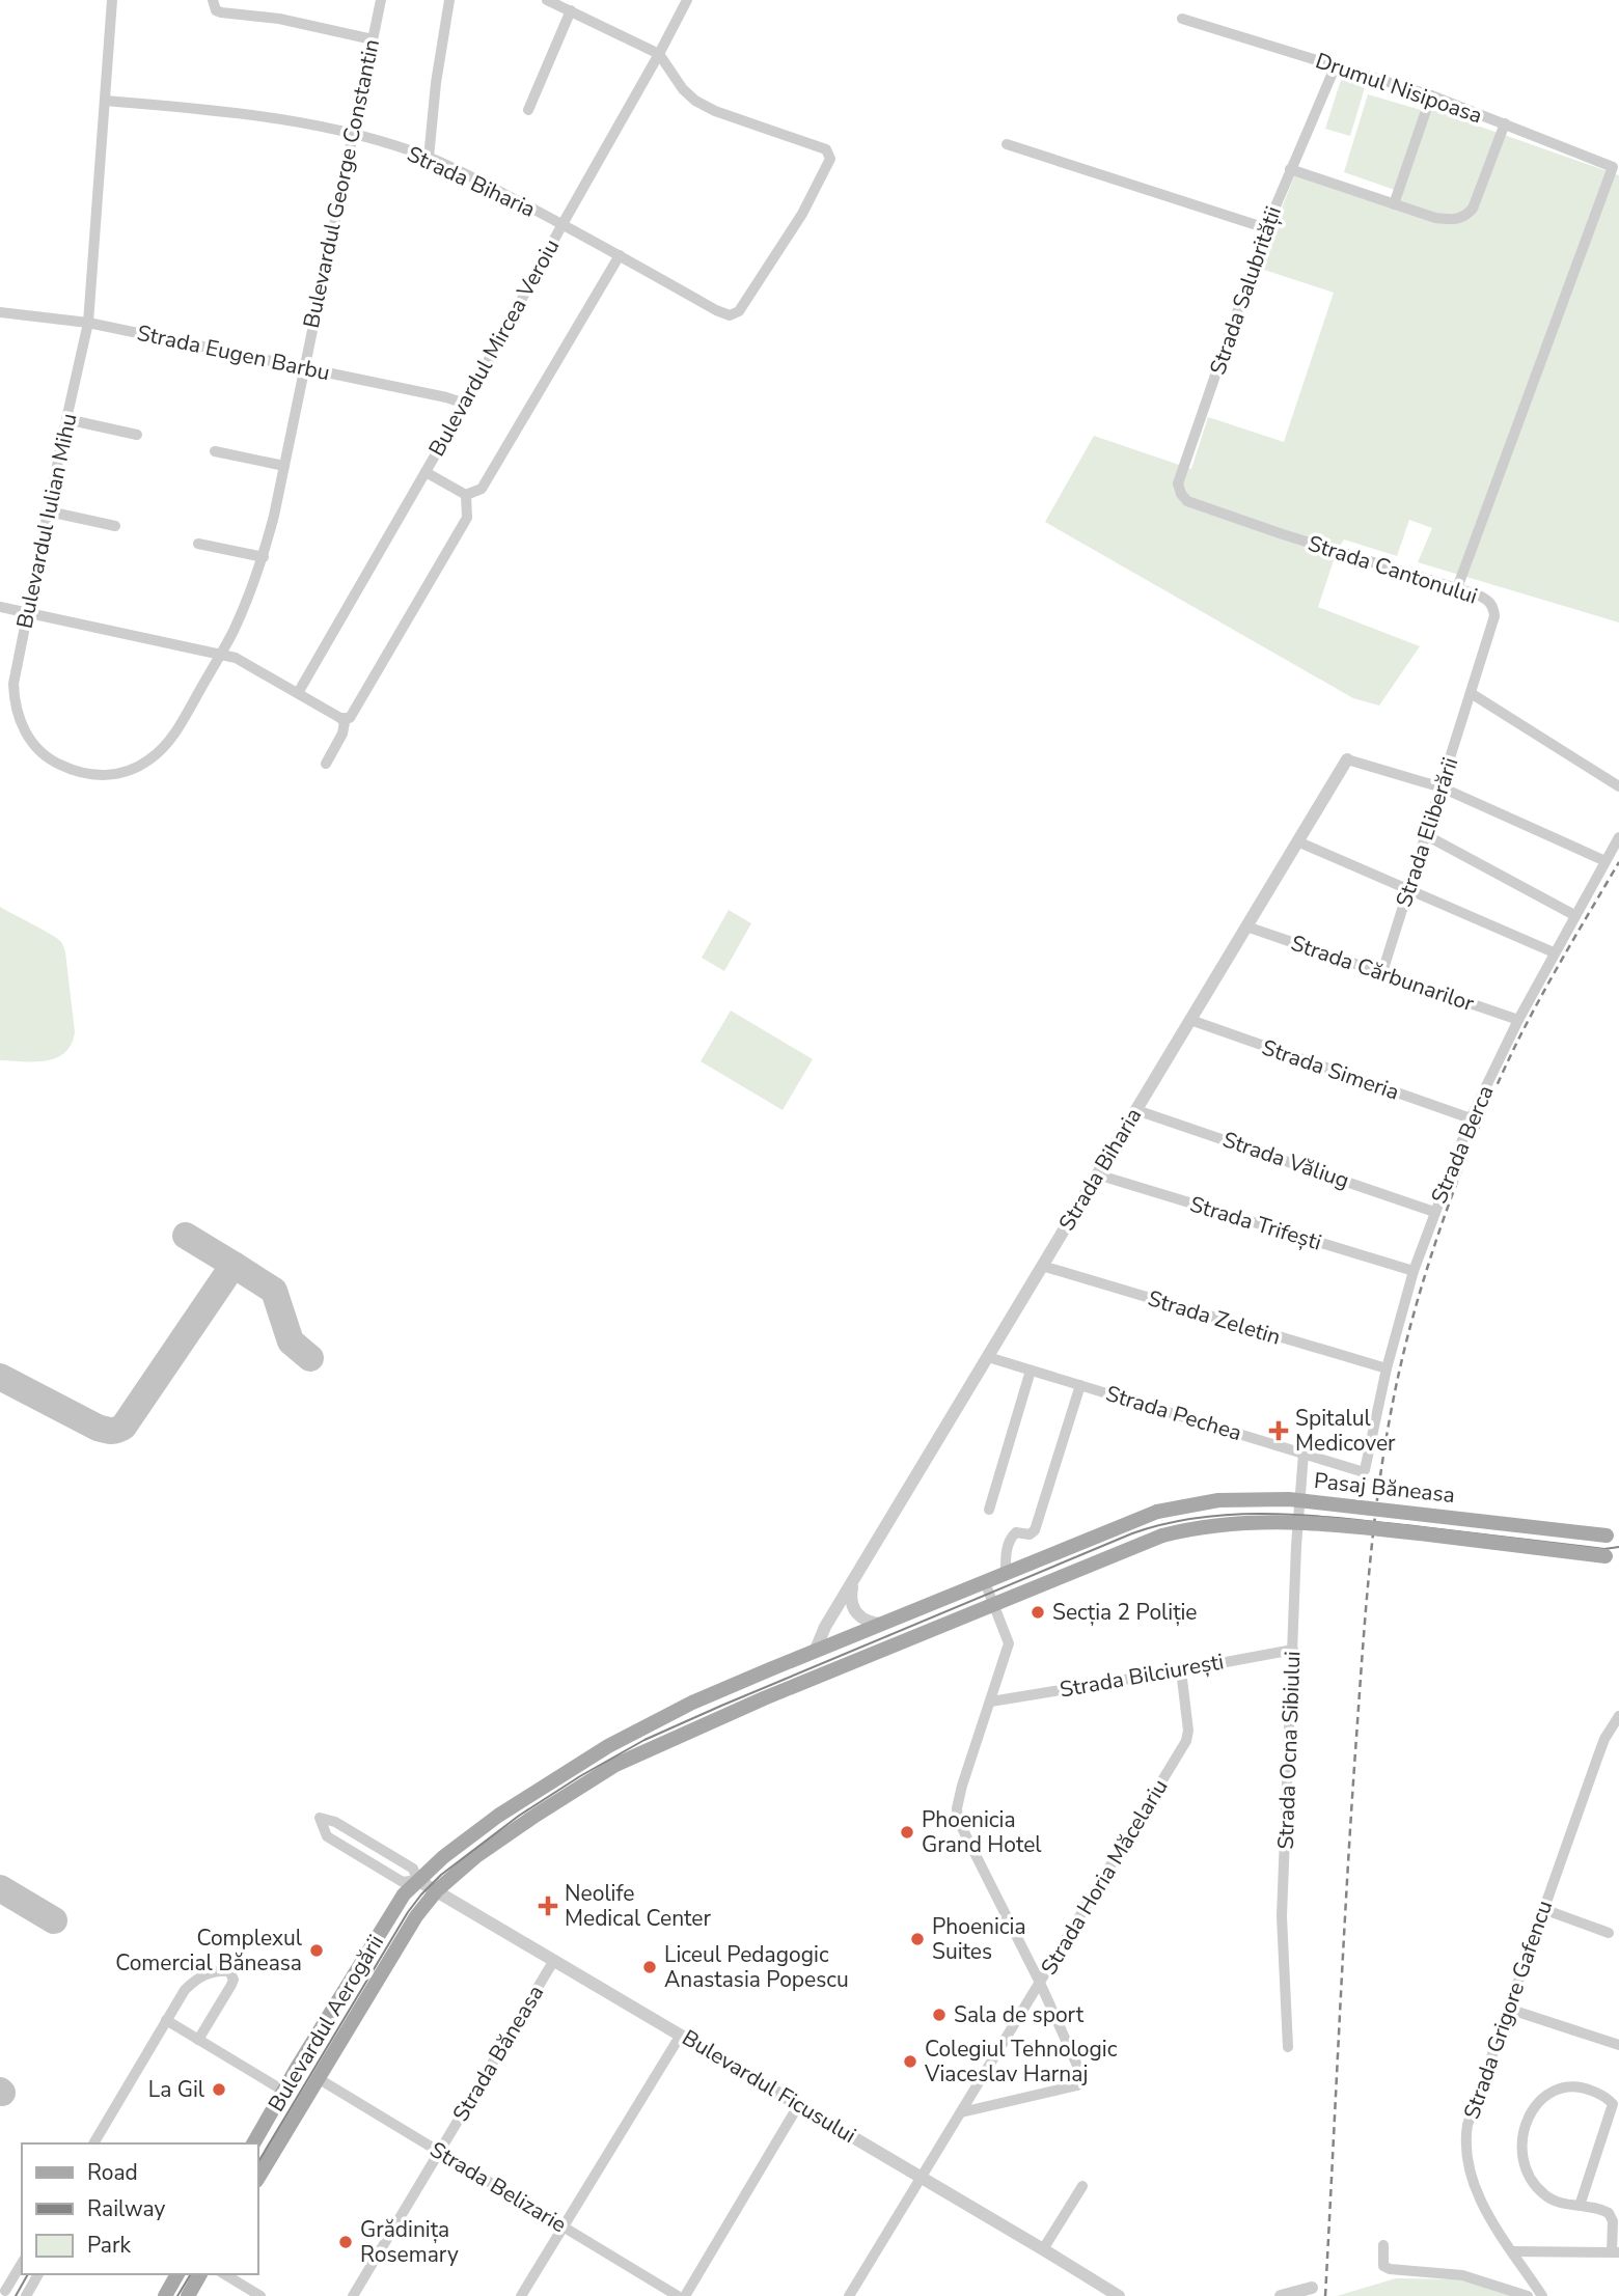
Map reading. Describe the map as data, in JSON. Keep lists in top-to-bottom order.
{
  "streets": {
    "main road": ["Pasaj Băneasa", "Bulevardul Aerogării"],
    "street": [
      "Drumul Nisipoasa",
      "Strada Biharia",
      "Bulevardul George Constantin",
      "Strada Salubrității",
      "Bulevardul Mircea Veroiu",
      "Strada Eugen Barbu",
      "Bulevardul Iulian Mihu",
      "Strada Cantonului",
      "Strada Eliberării",
      "Strada Cărbunarilor",
      "Strada Simeria",
      "Strada Berca",
      "Strada Văliug",
      "Strada Trifești",
      "Strada Zeletin",
      "Strada Pechea",
      "Strada Bilciurești",
      "Strada Ocna Sibiului",
      "Strada Horia Măcelariu",
      "Strada Grigore Gafencu",
      "Strada Băneasa",
      "Bulevardul Ficusului",
      "Strada Belizarie"
    ]
  },
  "crossings": [
    ["Drumul Nisipoasa", "Strada Salubrității"],
    ["Drumul Nisipoasa", "Strada Cantonului"],
    ["Strada Biharia", "Bulevardul George Constantin"],
    ["Strada Biharia", "Bulevardul Mircea Veroiu"],
    ["Strada Biharia", "Bulevardul Iulian Mihu"],
    ["Strada Biharia", "Strada Cărbunarilor"],
    ["Strada Biharia", "Strada Simeria"],
    ["Strada Biharia", "Strada Văliug"],
    ["Strada Biharia", "Strada Trifești"],
    ["Strada Biharia", "Strada Zeletin"],
    ["Strada Biharia", "Strada Pechea"],
    ["Strada Biharia", "Pasaj Băneasa"],
    ["Strada Biharia", "Bulevardul Aerogării"],
    ["Bulevardul George Constantin", "Strada Eugen Barbu"],
    ["Bulevardul George Constantin", "Bulevardul Iulian Mihu"],
    ["Strada Salubrității", "Strada Cantonului"],
    ["Bulevardul Mircea Veroiu", "Strada Eugen Barbu"],
    ["Strada Eugen Barbu", "Bulevardul Iulian Mihu"],
    ["Strada Cantonului", "Strada Eliberării"],
    ["Strada Eliberării", "Strada Cărbunarilor"],
    ["Strada Cărbunarilor", "Strada Berca"],
    ["Strada Simeria", "Strada Berca"],
    ["Strada Berca", "Strada Văliug"],
    ["Strada Berca", "Strada Trifești"],
    ["Strada Berca", "Strada Zeletin"],
    ["Strada Berca", "Strada Pechea"],
    ["Strada Pechea", "Strada Ocna Sibiului"],
    ["Pasaj Băneasa", "Bulevardul Aerogării"],
    ["Strada Bilciurești", "Strada Ocna Sibiului"],
    ["Strada Bilciurești", "Strada Horia Măcelariu"],
    ["Strada Horia Măcelariu", "Bulevardul Ficusului"],
    ["Bulevardul Aerogării", "Bulevardul Ficusului"],
    ["Bulevardul Aerogării", "Strada Belizarie"],
    ["Strada Băneasa", "Bulevardul Ficusului"],
    ["Strada Băneasa", "Strada Belizarie"]
  ],
  "places": {
    "health": ["Spitalul Medicover", "Neolife Medical Center"],
    "other": [
      "Secția 2 Poliție",
      "Phoenicia Grand Hotel",
      "Phoenicia Suites",
      "Complexul Comercial Băneasa",
      "Liceul Pedagogic Anastasia Popescu",
      "Sala de sport",
      "Colegiul Tehnologic Viaceslav Harnaj",
      "La Gil",
      "Grădinița Rosemary"
    ]
  },
  "legend": ["Road", "Railway", "Park"]
}
